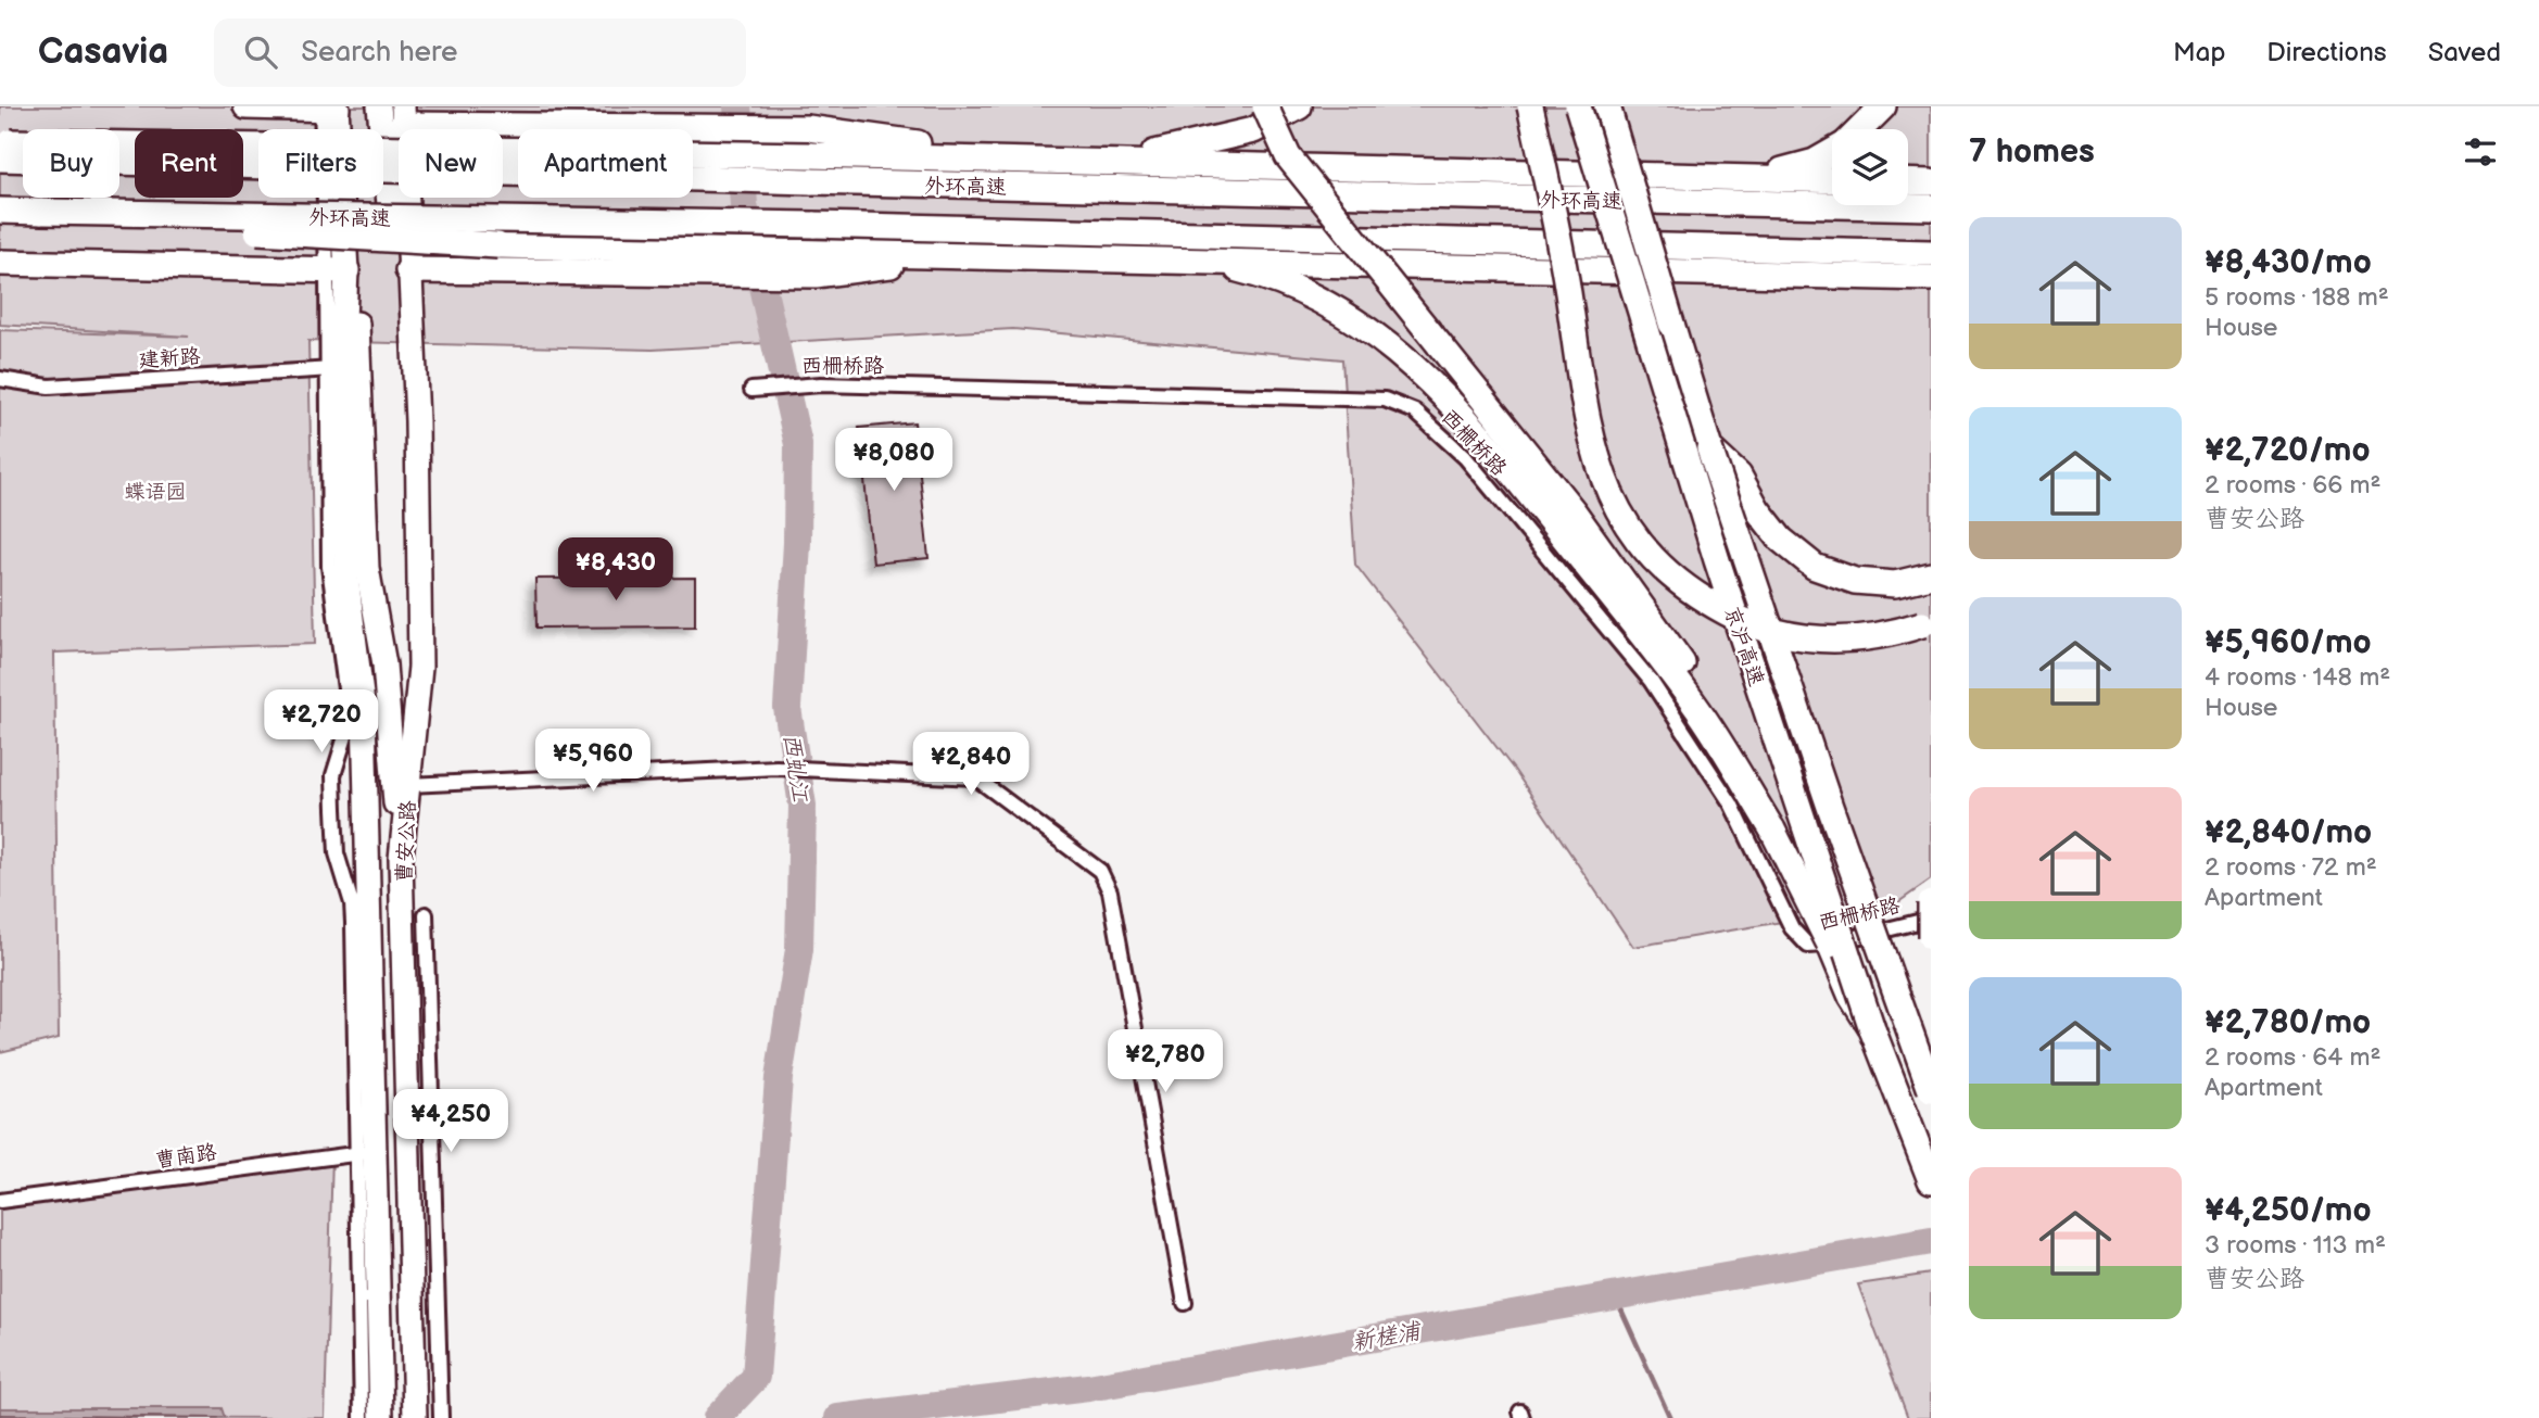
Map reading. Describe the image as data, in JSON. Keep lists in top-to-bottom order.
{
  "streets": {
    "highway": ["外环高速", "京沪高速", "曹安公路"],
    "street": ["建新路", "西栅桥路", "曹南路"]
  },
  "crossings": [
    ["建新路", "曹安公路"],
    ["曹安公路", "曹南路"]
  ],
  "water": ["西虬江", "新槎浦"],
  "parks": ["蝶语园"],
  "page": {
    "header": "Casavia",
    "search": "Search here",
    "nav": ["Map", "Directions", "Saved"],
    "heading": "7 homes",
    "chip": [
      "Buy",
      "Rent",
      "Filters",
      "New",
      "Apartment"
    ],
    "list": [
      {
        "name": "¥8,430/mo",
        "note": "5 rooms · 188 m² · House"
      },
      {
        "name": "¥2,720/mo",
        "note": "2 rooms · 66 m² · 曹安公路"
      },
      {
        "name": "¥5,960/mo",
        "note": "4 rooms · 148 m² · House"
      },
      {
        "name": "¥2,840/mo",
        "note": "2 rooms · 72 m² · Apartment"
      },
      {
        "name": "¥2,780/mo",
        "note": "2 rooms · 64 m² · Apartment"
      },
      {
        "name": "¥4,250/mo",
        "note": "3 rooms · 113 m² · 曹安公路"
      }
    ],
    "price": [
      "¥8,080",
      "¥8,430",
      "¥2,720",
      "¥5,960",
      "¥2,840",
      "¥2,780",
      "¥4,250"
    ]
  }
}
